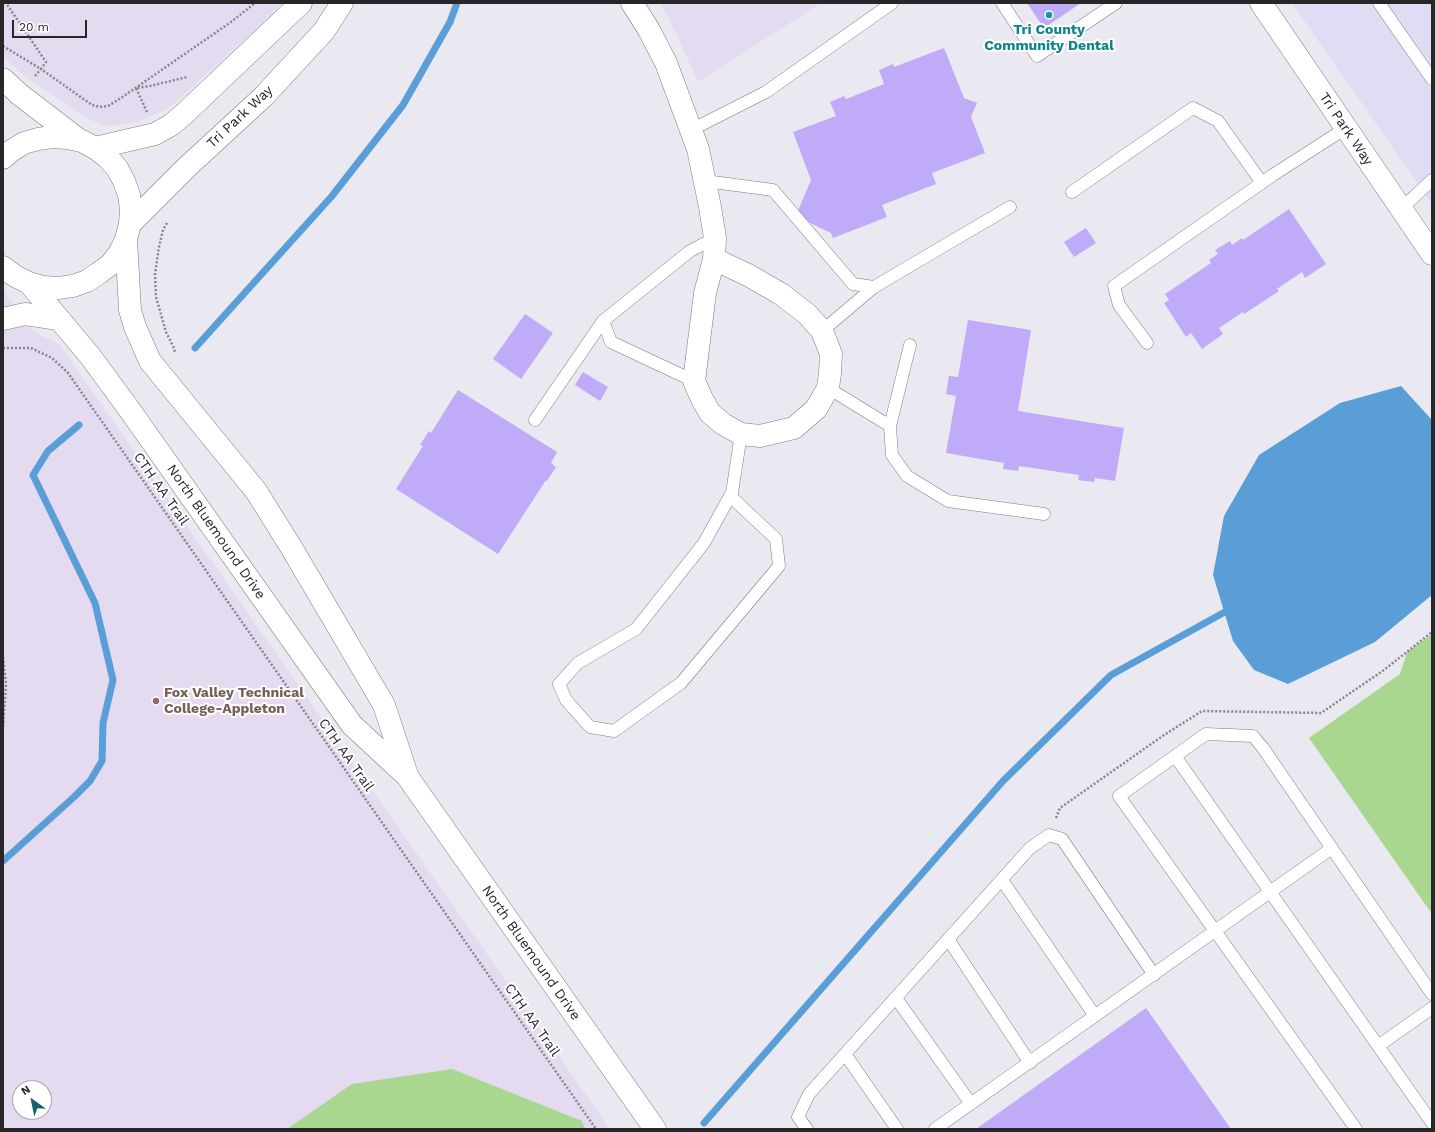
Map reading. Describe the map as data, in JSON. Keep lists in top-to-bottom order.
{
  "streets": {
    "main road": ["Tri Park Way", "North Bluemound Drive"],
    "path": ["CTH AA Trail"]
  },
  "crossings": [
    ["Tri Park Way", "North Bluemound Drive"]
  ],
  "places": ["Tri County Community Dental", "Fox Valley Technical College-Appleton"],
  "scale_bar": "20 m",
  "north": "top left"
}
